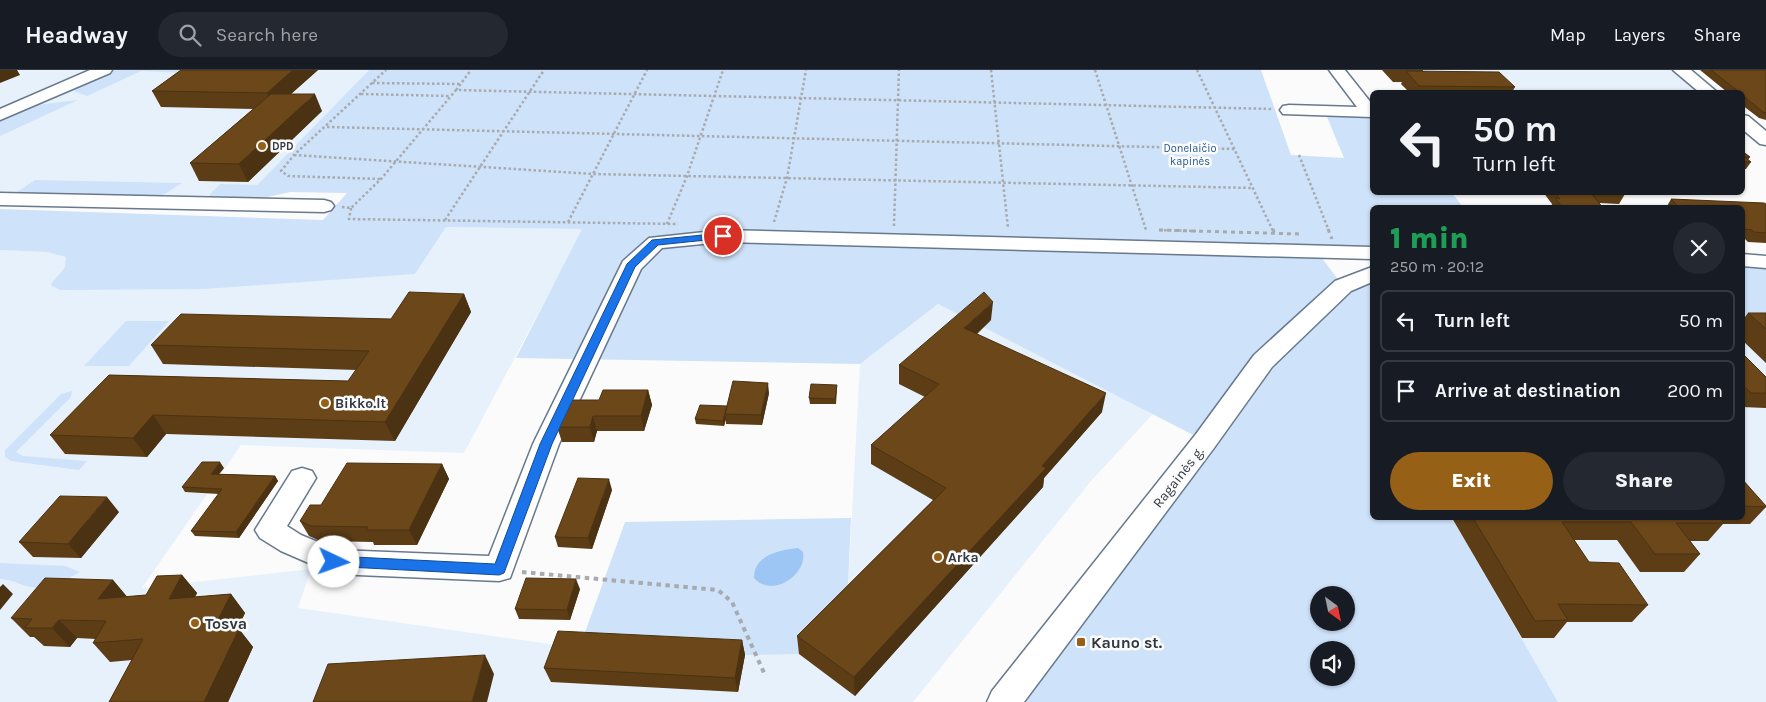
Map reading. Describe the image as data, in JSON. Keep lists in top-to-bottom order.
{
  "streets": {
    "street": ["Ragainės g."]
  },
  "parks": ["Donelaičio kapinės"],
  "places": {
    "other": [
      "DPD",
      "Bikko.lt",
      "Arka",
      "Tosva"
    ],
    "transit": ["Kauno st."]
  },
  "north": "bottom right",
  "page": {
    "header": "Headway",
    "search": "Search here",
    "nav": ["Map", "Layers", "Share"],
    "turn": ["50 m", "Turn left"],
    "heading": ["1 min", "250 m · 20:12"],
    "list": [
      {
        "name": "Turn left",
        "value": "50 m"
      },
      {
        "name": "Arrive at destination",
        "value": "200 m"
      }
    ],
    "buttons": ["Exit", "Share"]
  }
}
